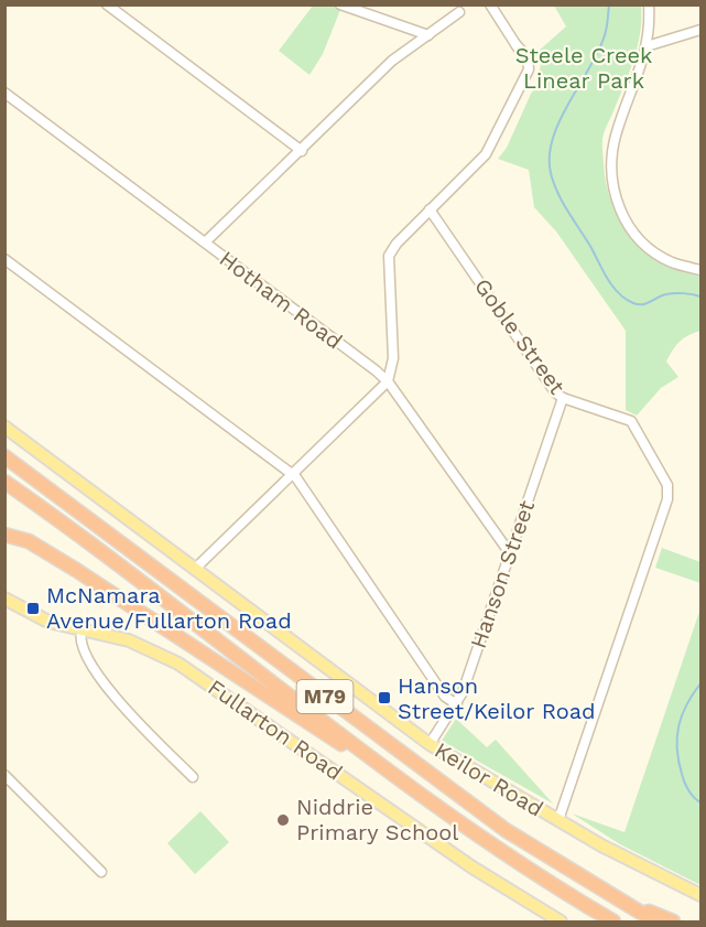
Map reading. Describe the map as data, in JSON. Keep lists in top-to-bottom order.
{
  "streets": {
    "highway": ["M79"],
    "main road": ["Fullarton Road", "Keilor Road"],
    "street": ["Hotham Road", "Goble Street", "Hanson Street"]
  },
  "crossings": [
    ["Hotham Road", "Hanson Street"],
    ["Goble Street", "Hanson Street"],
    ["Goble Street", "Keilor Road"],
    ["Hanson Street", "Keilor Road"]
  ],
  "parks": ["Steele Creek Linear Park"],
  "places": {
    "transit": ["McNamara Avenue/Fullarton Road", "Hanson Street/Keilor Road"],
    "other": ["Niddrie Primary School"]
  }
}
